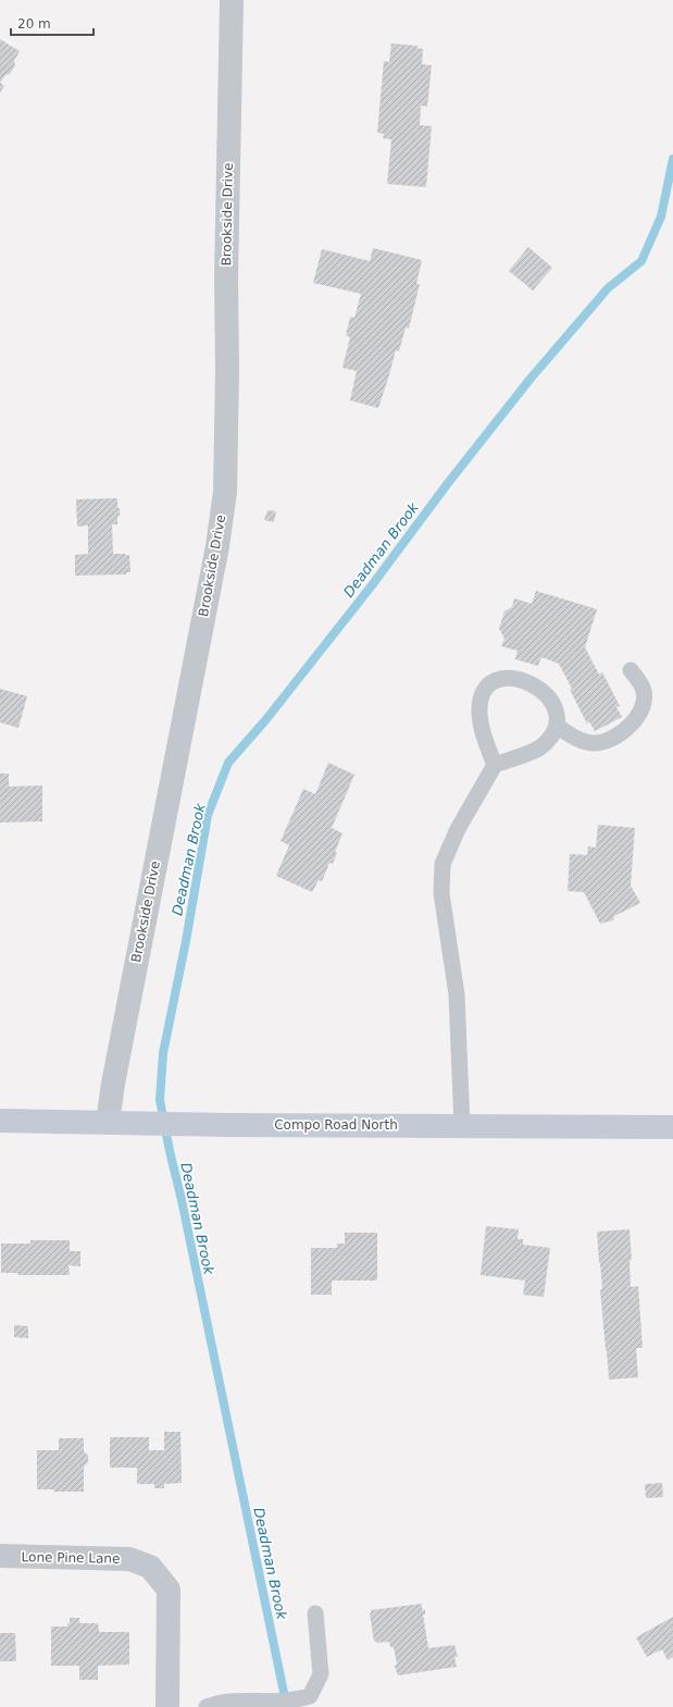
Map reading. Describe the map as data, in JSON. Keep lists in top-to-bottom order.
{
  "streets": {
    "main road": ["Compo Road North"],
    "street": ["Brookside Drive", "Lone Pine Lane"]
  },
  "crossings": [
    ["Brookside Drive", "Compo Road North"]
  ],
  "water": ["Deadman Brook"],
  "scale_bar": "20 m"
}
